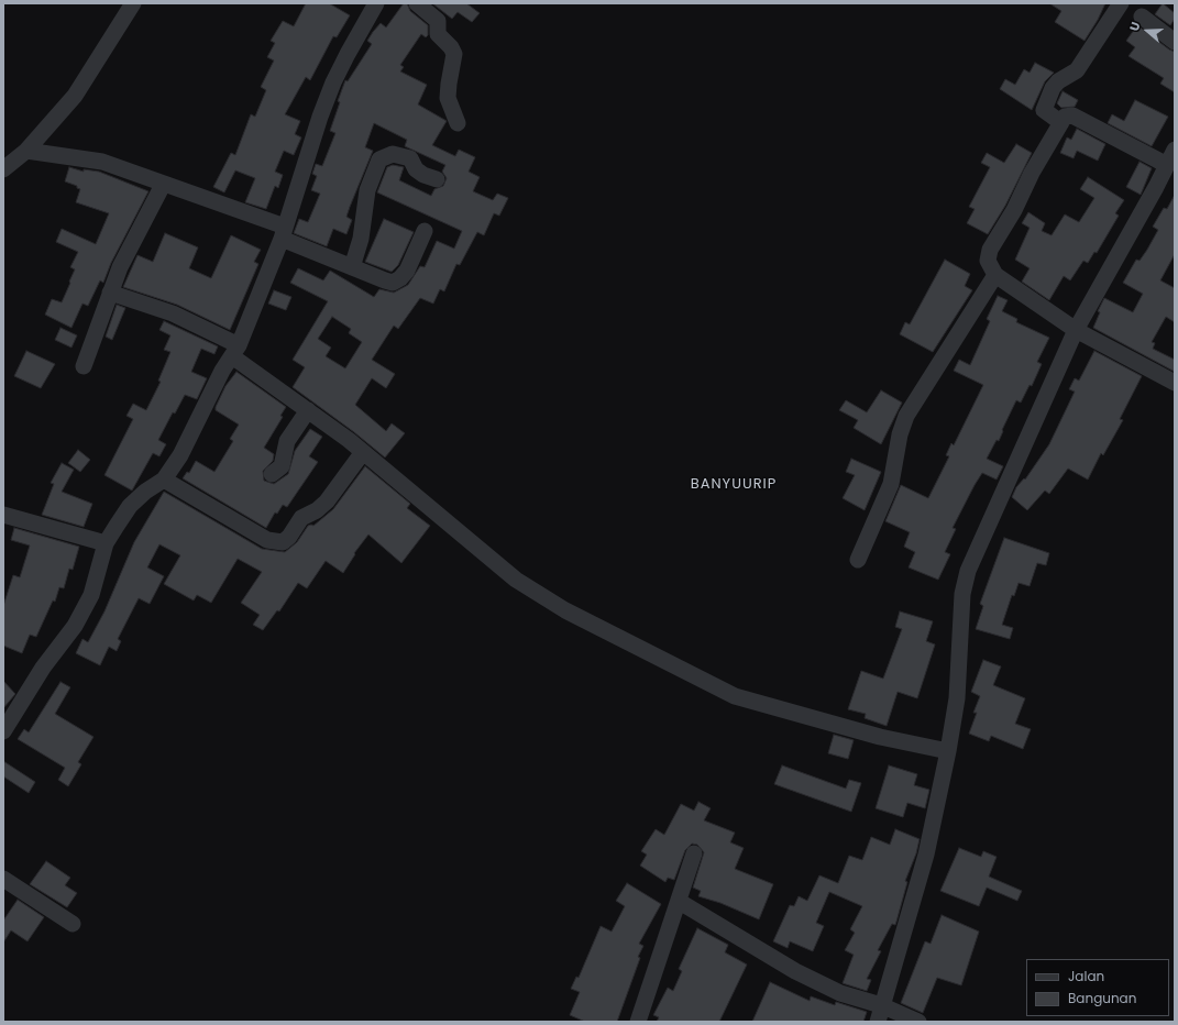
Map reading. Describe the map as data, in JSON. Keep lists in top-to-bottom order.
{
  "districts": ["BANYUURIP"],
  "legend": ["Jalan", "Bangunan"],
  "north": "left"
}
